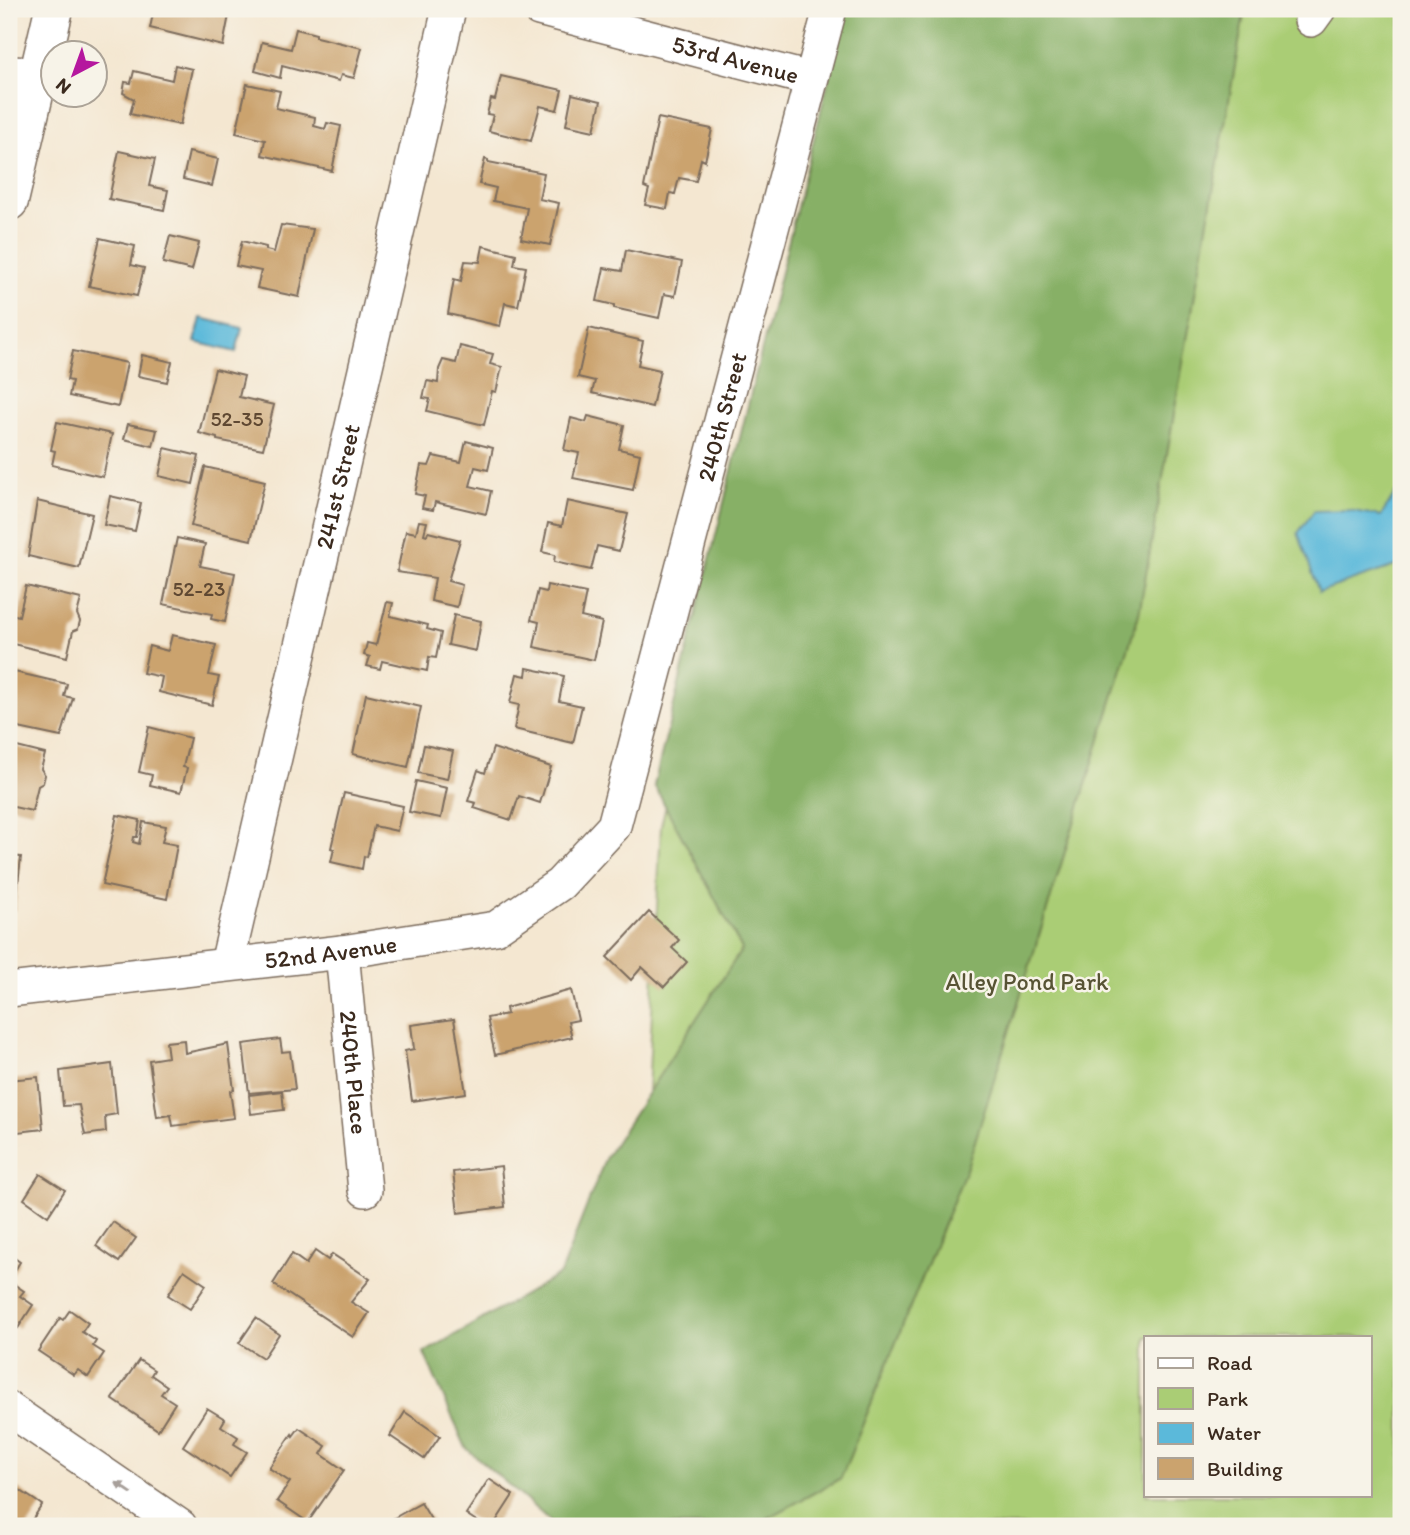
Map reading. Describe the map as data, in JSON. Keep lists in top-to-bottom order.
{
  "streets": {
    "street": [
      "53rd Avenue",
      "240th Street",
      "241st Street",
      "52nd Avenue",
      "240th Place"
    ]
  },
  "crossings": [
    ["53rd Avenue", "240th Street"],
    ["240th Street", "52nd Avenue"],
    ["241st Street", "52nd Avenue"],
    ["52nd Avenue", "240th Place"]
  ],
  "parks": ["Alley Pond Park"],
  "house_numbers": ["52-35", "52-23"],
  "legend": [
    "Road",
    "Park",
    "Water",
    "Building"
  ],
  "north": "bottom left"
}
